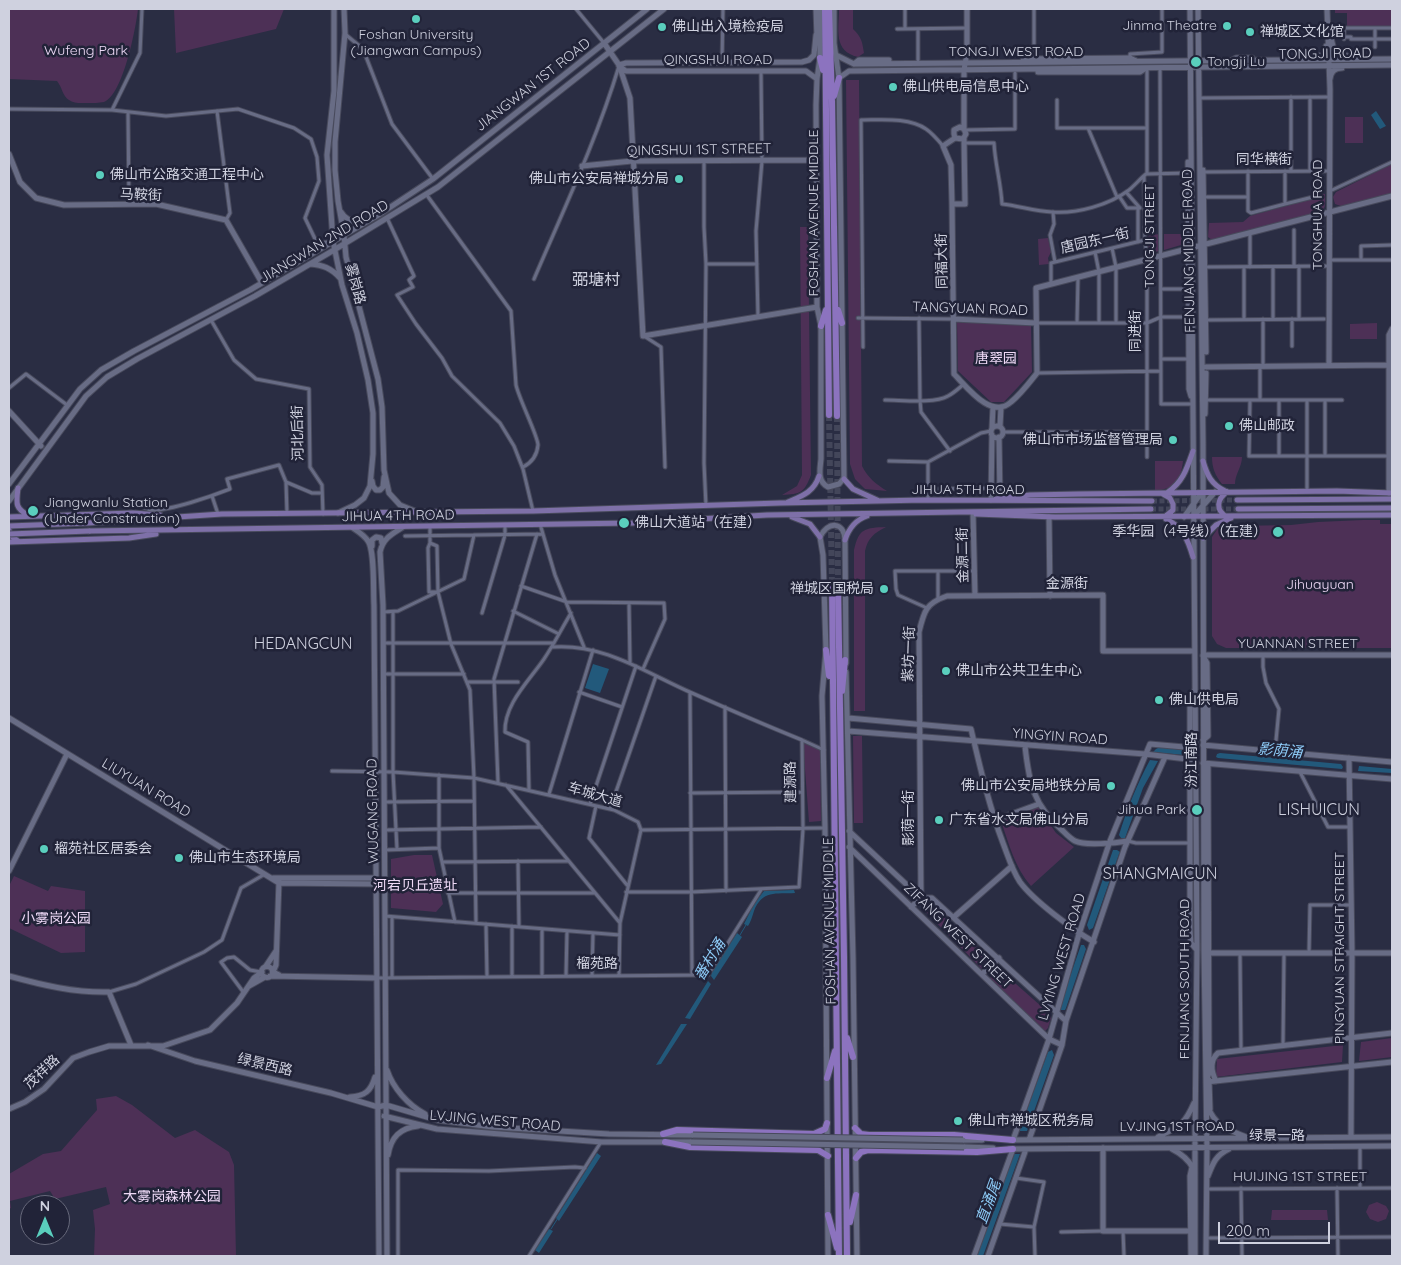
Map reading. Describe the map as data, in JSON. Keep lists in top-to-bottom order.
{
  "streets": {
    "highway": ["FOSHAN AVENUE MIDDLE"],
    "main road": [
      "TONGJI WEST ROAD",
      "TONGJI ROAD",
      "QINGSHUI ROAD",
      "JIANGWAN 1ST ROAD",
      "QINGSHUI 1ST STREET",
      "马鞍街",
      "TONGHUA ROAD",
      "JIANGWAN 2ND ROAD",
      "FENJIANG MIDDLE ROAD",
      "同福大街",
      "雾岗路",
      "TANGYUAN ROAD",
      "JIHUA 5TH ROAD",
      "JIHUA 4TH ROAD",
      "金源二街",
      "金源街",
      "YUANNAN STREET",
      "紫坊一街",
      "YINGYIN ROAD",
      "汾江南路",
      "LIUYUAN ROAD",
      "WUGANG ROAD",
      "影荫一街",
      "ZIFANG WEST STREET",
      "PINGYUAN STRAIGHT STREET",
      "LVYING WEST ROAD",
      "FENJIANG SOUTH ROAD",
      "绿景西路",
      "茂祥路",
      "LVJING WEST ROAD",
      "LVJING 1ST ROAD",
      "绿景一路"
    ],
    "street": [
      "同华横街",
      "TONGJI STREET",
      "唐园东一街",
      "同进街",
      "河北后街",
      "建源路",
      "车城大道",
      "榴苑路",
      "HUIJING 1ST STREET"
    ]
  },
  "crossings": [
    ["TONGJI WEST ROAD", "TONGJI ROAD"],
    ["TONGJI WEST ROAD", "TONGJI STREET"],
    ["TONGJI WEST ROAD", "FENJIANG MIDDLE ROAD"],
    ["TONGJI WEST ROAD", "同进街"],
    ["TONGJI ROAD", "TONGHUA ROAD"],
    ["TONGJI ROAD", "FENJIANG MIDDLE ROAD"],
    ["JIANGWAN 1ST ROAD", "JIANGWAN 2ND ROAD"],
    ["同华横街", "TONGHUA ROAD"],
    ["同华横街", "FENJIANG MIDDLE ROAD"],
    ["FOSHAN AVENUE MIDDLE", "YINGYIN ROAD"],
    ["FOSHAN AVENUE MIDDLE", "ZIFANG WEST STREET"],
    ["TONGHUA ROAD", "TANGYUAN ROAD"],
    ["TONGJI STREET", "FENJIANG MIDDLE ROAD"],
    ["TONGJI STREET", "TANGYUAN ROAD"],
    ["唐园东一街", "同进街"],
    ["JIANGWAN 2ND ROAD", "雾岗路"],
    ["JIANGWAN 2ND ROAD", "河北后街"],
    ["FENJIANG MIDDLE ROAD", "TANGYUAN ROAD"],
    ["同福大街", "TANGYUAN ROAD"],
    ["雾岗路", "JIHUA 4TH ROAD"],
    ["TANGYUAN ROAD", "同进街"],
    ["河北后街", "JIHUA 4TH ROAD"],
    ["JIHUA 5TH ROAD", "JIHUA 4TH ROAD"],
    ["金源二街", "金源街"],
    ["YUANNAN STREET", "汾江南路"],
    ["紫坊一街", "YINGYIN ROAD"],
    ["紫坊一街", "影荫一街"],
    ["YINGYIN ROAD", "影荫一街"],
    ["YINGYIN ROAD", "LVYING WEST ROAD"],
    ["YINGYIN ROAD", "FENJIANG SOUTH ROAD"],
    ["建源路", "榴苑路"],
    ["车城大道", "WUGANG ROAD"],
    ["WUGANG ROAD", "榴苑路"],
    ["WUGANG ROAD", "绿景西路"],
    ["WUGANG ROAD", "LVJING WEST ROAD"],
    ["影荫一街", "ZIFANG WEST STREET"],
    ["ZIFANG WEST STREET", "LVYING WEST ROAD"],
    ["PINGYUAN STRAIGHT STREET", "LVJING 1ST ROAD"],
    ["LVYING WEST ROAD", "LVJING 1ST ROAD"],
    ["FENJIANG SOUTH ROAD", "LVJING 1ST ROAD"],
    ["FENJIANG SOUTH ROAD", "绿景一路"],
    ["绿景西路", "茂祥路"],
    ["绿景西路", "LVJING WEST ROAD"],
    ["LVJING WEST ROAD", "LVJING 1ST ROAD"],
    ["LVJING WEST ROAD", "绿景一路"]
  ],
  "districts": [
    "弼塘村",
    "HEDANGCUN",
    "LISHUICUN",
    "SHANGMAICUN"
  ],
  "water": ["影荫涌", "番村涌", "直涌尾"],
  "parks": [
    "Wufeng Park",
    "唐翠园",
    "Jihuayuan",
    "河宕贝丘遗址",
    "小雾岗公园",
    "大雾岗森林公园"
  ],
  "places": [
    "Foshan University (Jiangwan Campus)",
    "Jinma Theatre",
    "佛山出入境检疫局",
    "禅城区文化馆",
    "Tongji Lu",
    "佛山供电局信息中心",
    "佛山市公路交通工程中心",
    "佛山市公安局禅城分局",
    "佛山邮政",
    "佛山市市场监督管理局",
    "Jiangwanlu Station (Under Construction)",
    "佛山大道站（在建）",
    "季华园（4号线）（在建）",
    "禅城区国税局",
    "佛山市公共卫生中心",
    "佛山供电局",
    "佛山市公安局地铁分局",
    "Jihua Park",
    "广东省水文局佛山分局",
    "榴苑社区居委会",
    "佛山市生态环境局",
    "佛山市禅城区税务局"
  ],
  "scale_bar": "200 m",
  "north": "top"
}
